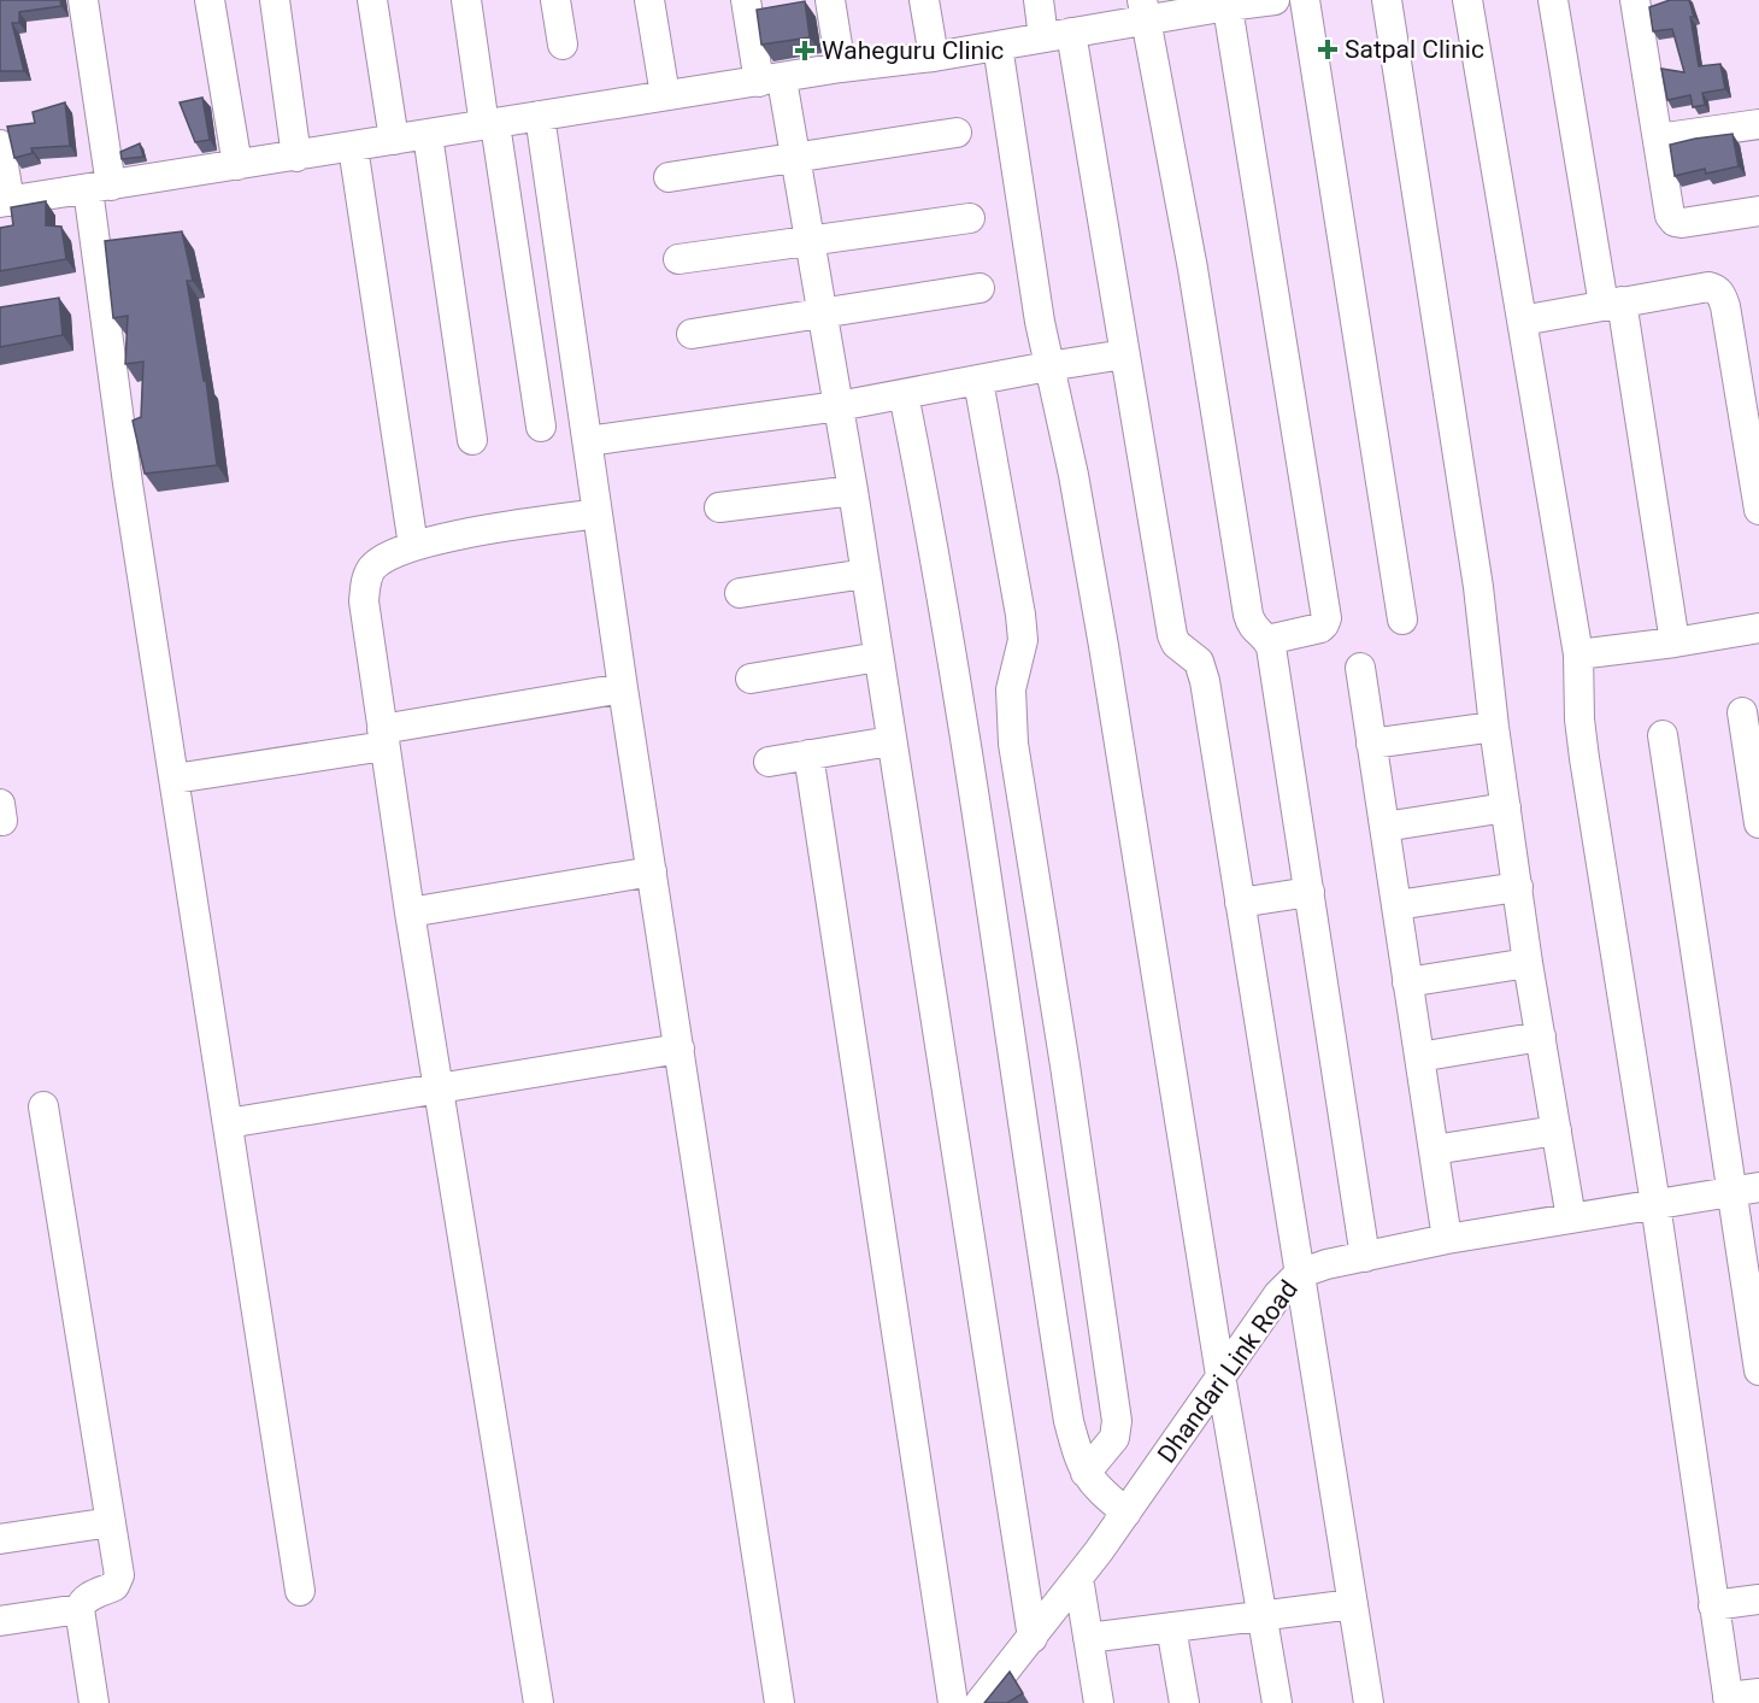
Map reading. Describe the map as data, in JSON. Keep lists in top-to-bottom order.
{
  "streets": {
    "street": ["Dhandari Link Road"]
  },
  "places": {
    "health": ["Satpal Clinic", "Waheguru Clinic"]
  }
}
